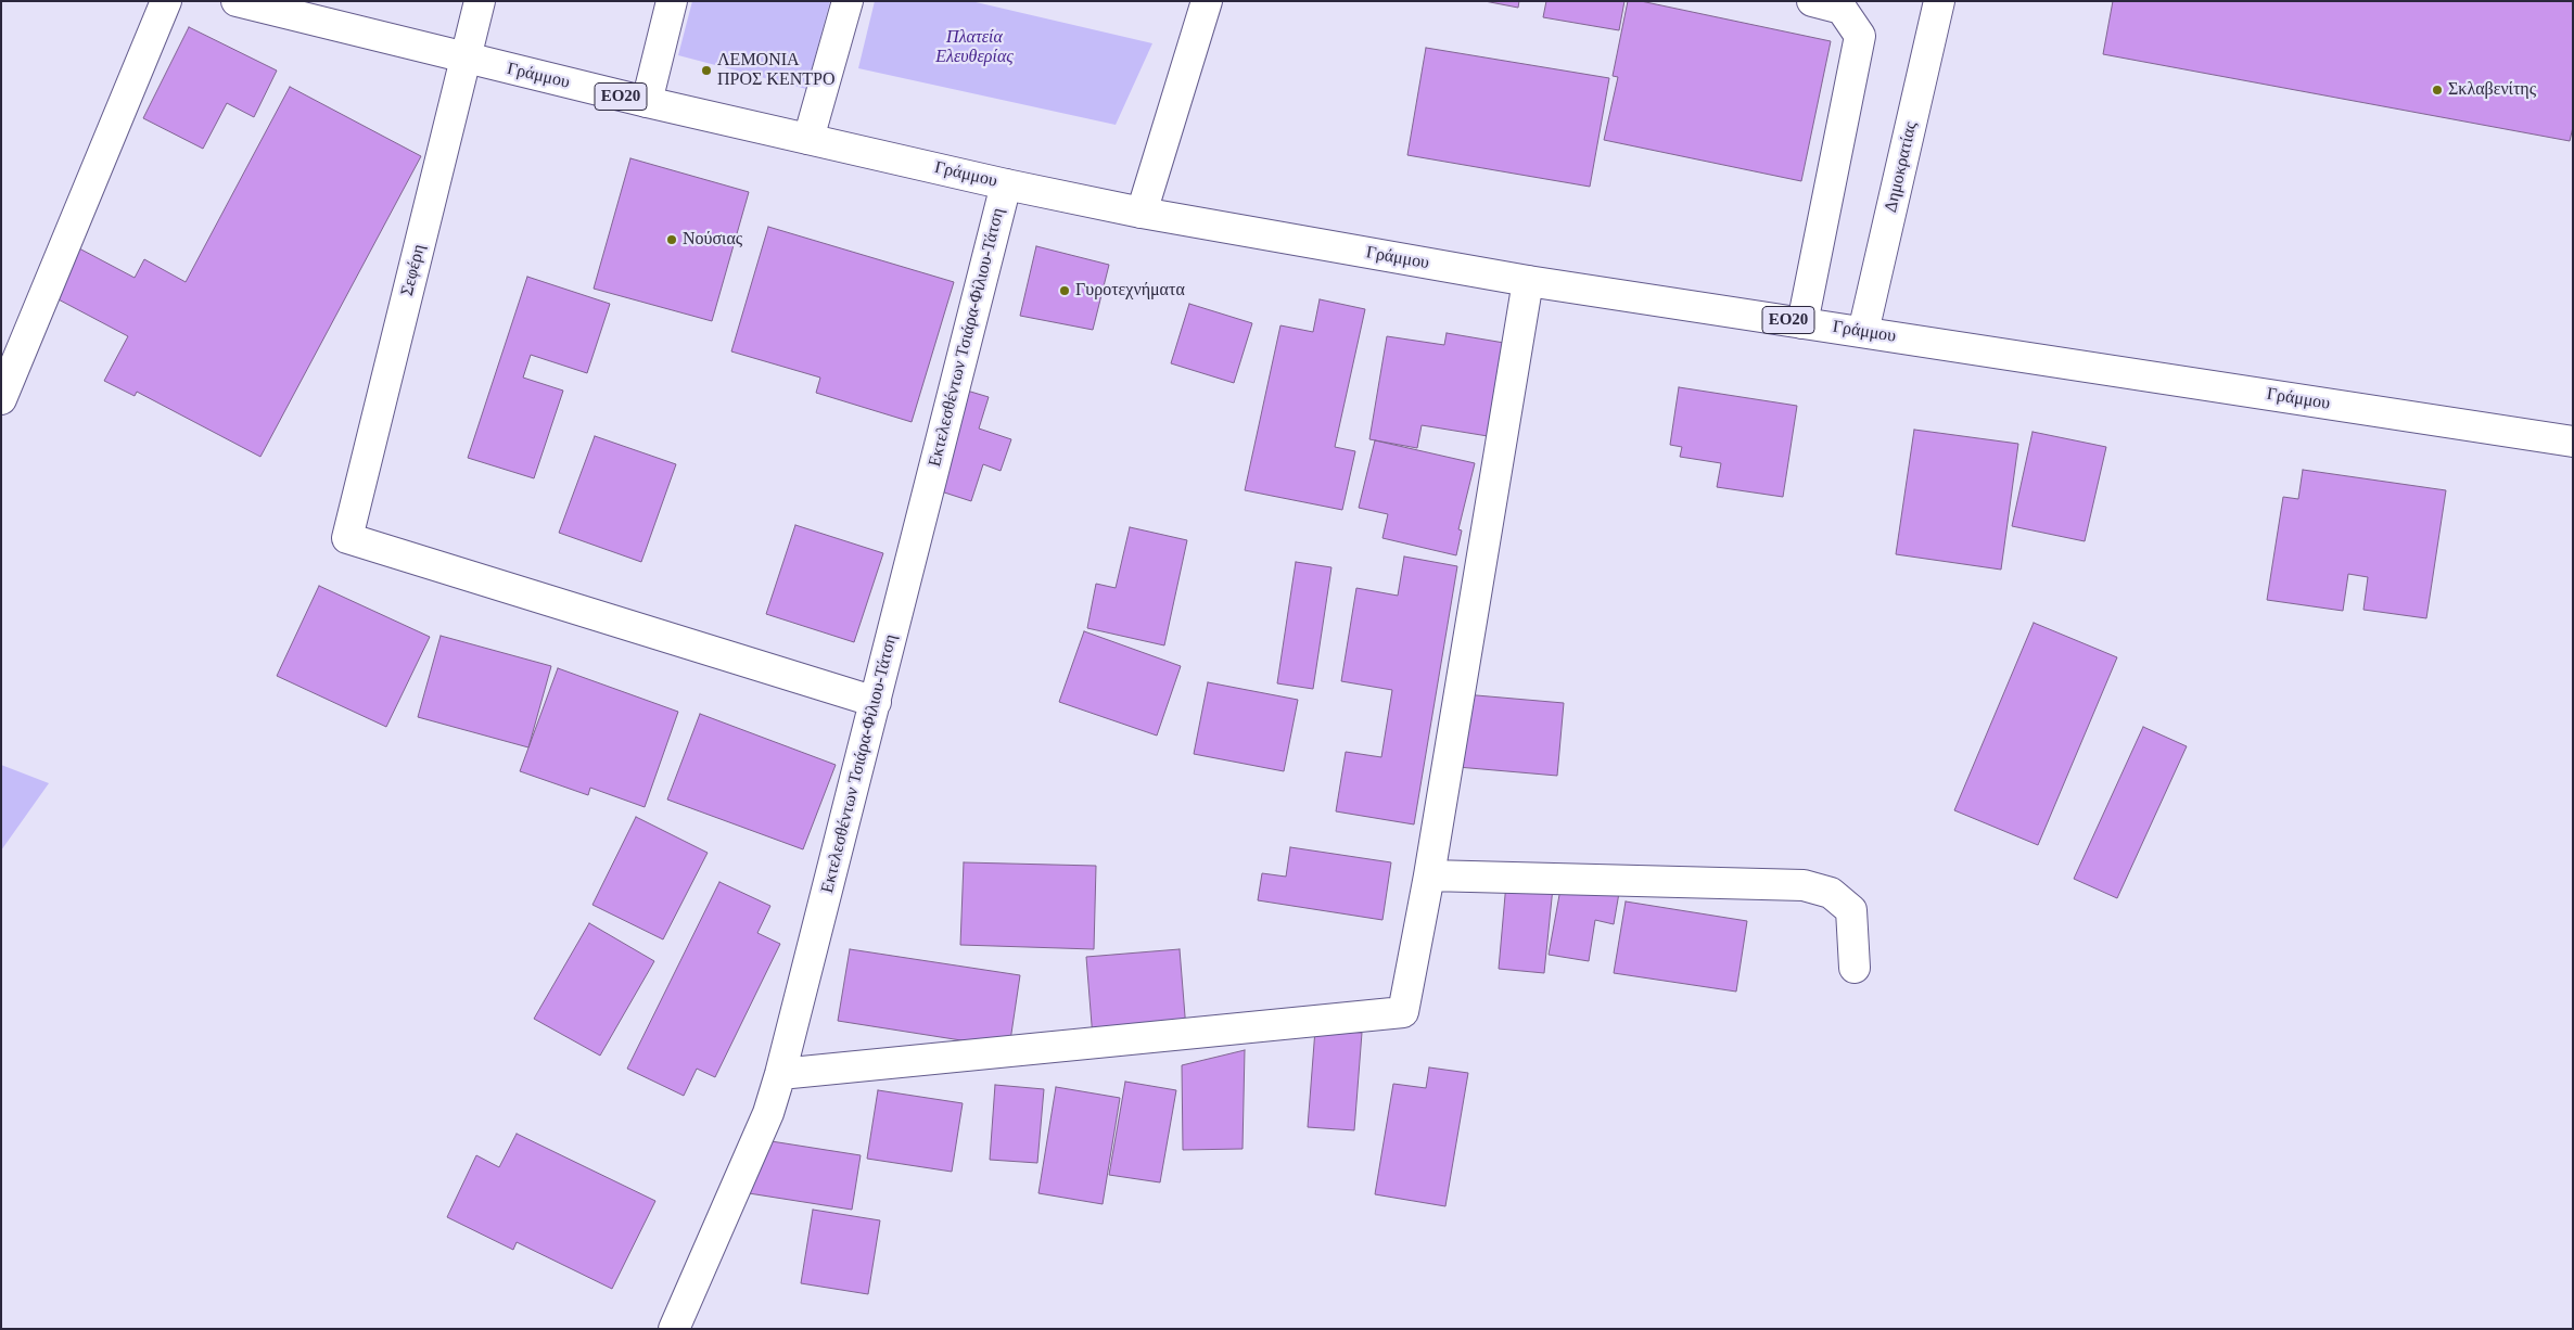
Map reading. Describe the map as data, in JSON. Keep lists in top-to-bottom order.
{
  "streets": {
    "street": [
      "Γράμμου",
      "ΕΟ20",
      "Δημοκρατίας",
      "Σεφέρη",
      "Εκτελεσθέντων Τσιάρα-Φίλιου-Τάτση"
    ]
  },
  "crossings": [
    ["Γράμμου", "Δημοκρατίας"],
    ["Γράμμου", "Σεφέρη"],
    ["Γράμμου", "Εκτελεσθέντων Τσιάρα-Φίλιου-Τάτση"],
    ["Σεφέρη", "Εκτελεσθέντων Τσιάρα-Φίλιου-Τάτση"]
  ],
  "parks": ["Πλατεία Ελευθερίας"],
  "places": [
    "ΛΕΜΟΝΙΑ ΠΡΟΣ ΚΕΝΤΡΟ",
    "Σκλαβενίτης",
    "Νούσιας",
    "Γυροτεχνήματα"
  ]
}
